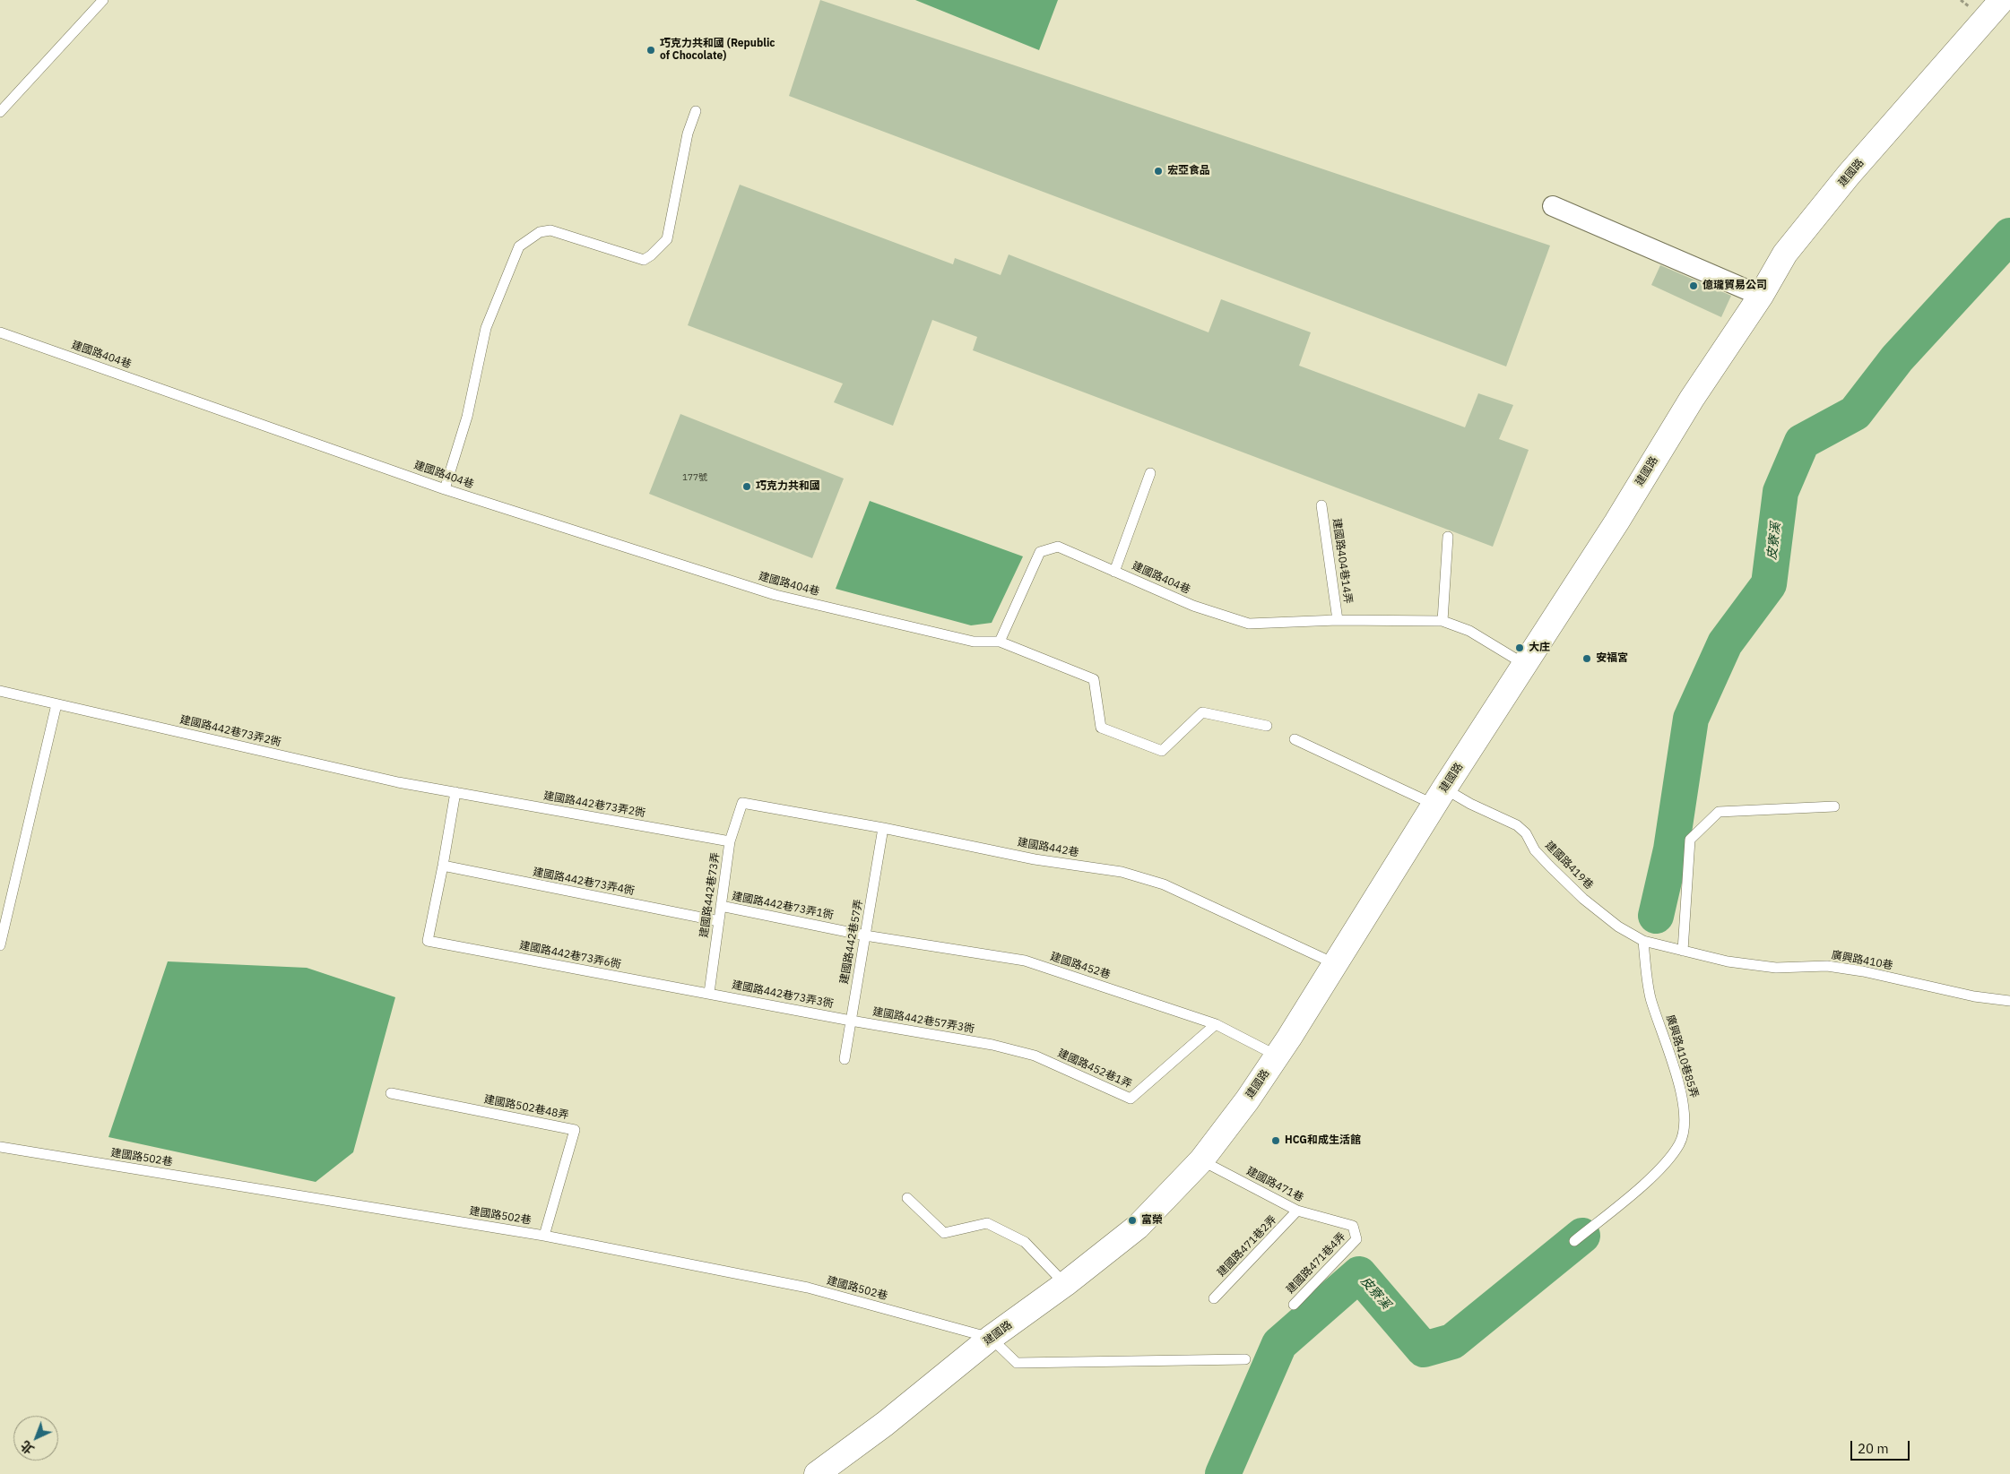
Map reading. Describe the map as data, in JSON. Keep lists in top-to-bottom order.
{
  "streets": {
    "street": ["建國路"],
    "lane": [
      "建國路404巷",
      "建國路404巷14弄",
      "建國路442巷73弄2衖",
      "建國路442巷",
      "建國路419巷",
      "建國路442巷73弄4衖",
      "建國路442巷73弄",
      "建國路442巷73弄1衖",
      "建國路442巷57弄",
      "建國路442巷73弄6衖",
      "廣興路410巷",
      "建國路452巷",
      "建國路442巷73弄3衖",
      "建國路442巷57弄3衖",
      "廣興路410巷85弄",
      "建國路452巷1弄",
      "建國路502巷48弄",
      "建國路502巷",
      "建國路471巷",
      "建國路471巷2弄",
      "建國路471巷4弄"
    ]
  },
  "crossings": [
    ["建國路", "建國路404巷"],
    ["建國路", "建國路442巷"],
    ["建國路", "建國路419巷"],
    ["建國路", "建國路452巷"],
    ["建國路", "建國路502巷"],
    ["建國路", "建國路471巷"],
    ["建國路404巷", "建國路404巷14弄"],
    ["建國路442巷73弄2衖", "建國路442巷73弄"],
    ["建國路442巷", "建國路442巷73弄"],
    ["建國路442巷", "建國路442巷57弄"],
    ["建國路419巷", "廣興路410巷"],
    ["建國路419巷", "廣興路410巷85弄"],
    ["建國路442巷73弄4衖", "建國路442巷73弄"],
    ["建國路442巷73弄4衖", "建國路442巷73弄6衖"],
    ["建國路442巷73弄", "建國路442巷73弄1衖"],
    ["建國路442巷73弄", "建國路442巷73弄6衖"],
    ["建國路442巷73弄", "建國路442巷73弄3衖"],
    ["建國路442巷73弄1衖", "建國路442巷57弄"],
    ["建國路442巷73弄1衖", "建國路452巷"],
    ["建國路442巷57弄", "建國路452巷"],
    ["建國路442巷57弄", "建國路442巷73弄3衖"],
    ["建國路442巷57弄", "建國路442巷57弄3衖"],
    ["建國路442巷73弄6衖", "建國路442巷73弄3衖"],
    ["建國路452巷", "建國路452巷1弄"],
    ["建國路442巷73弄3衖", "建國路442巷57弄3衖"],
    ["建國路442巷57弄3衖", "建國路452巷1弄"],
    ["建國路502巷48弄", "建國路502巷"],
    ["建國路471巷", "建國路471巷2弄"],
    ["建國路471巷", "建國路471巷4弄"]
  ],
  "water": ["皮寮溪"],
  "places": [
    "巧克力共和國 (Republic of Chocolate)",
    "宏亞食品",
    "億瓏貿易公司",
    "巧克力共和國",
    "大庄",
    "安福宮",
    "HCG和成生活館",
    "富榮"
  ],
  "house_numbers": ["177號"],
  "scale_bar": "20 m",
  "north": "bottom left"
}
